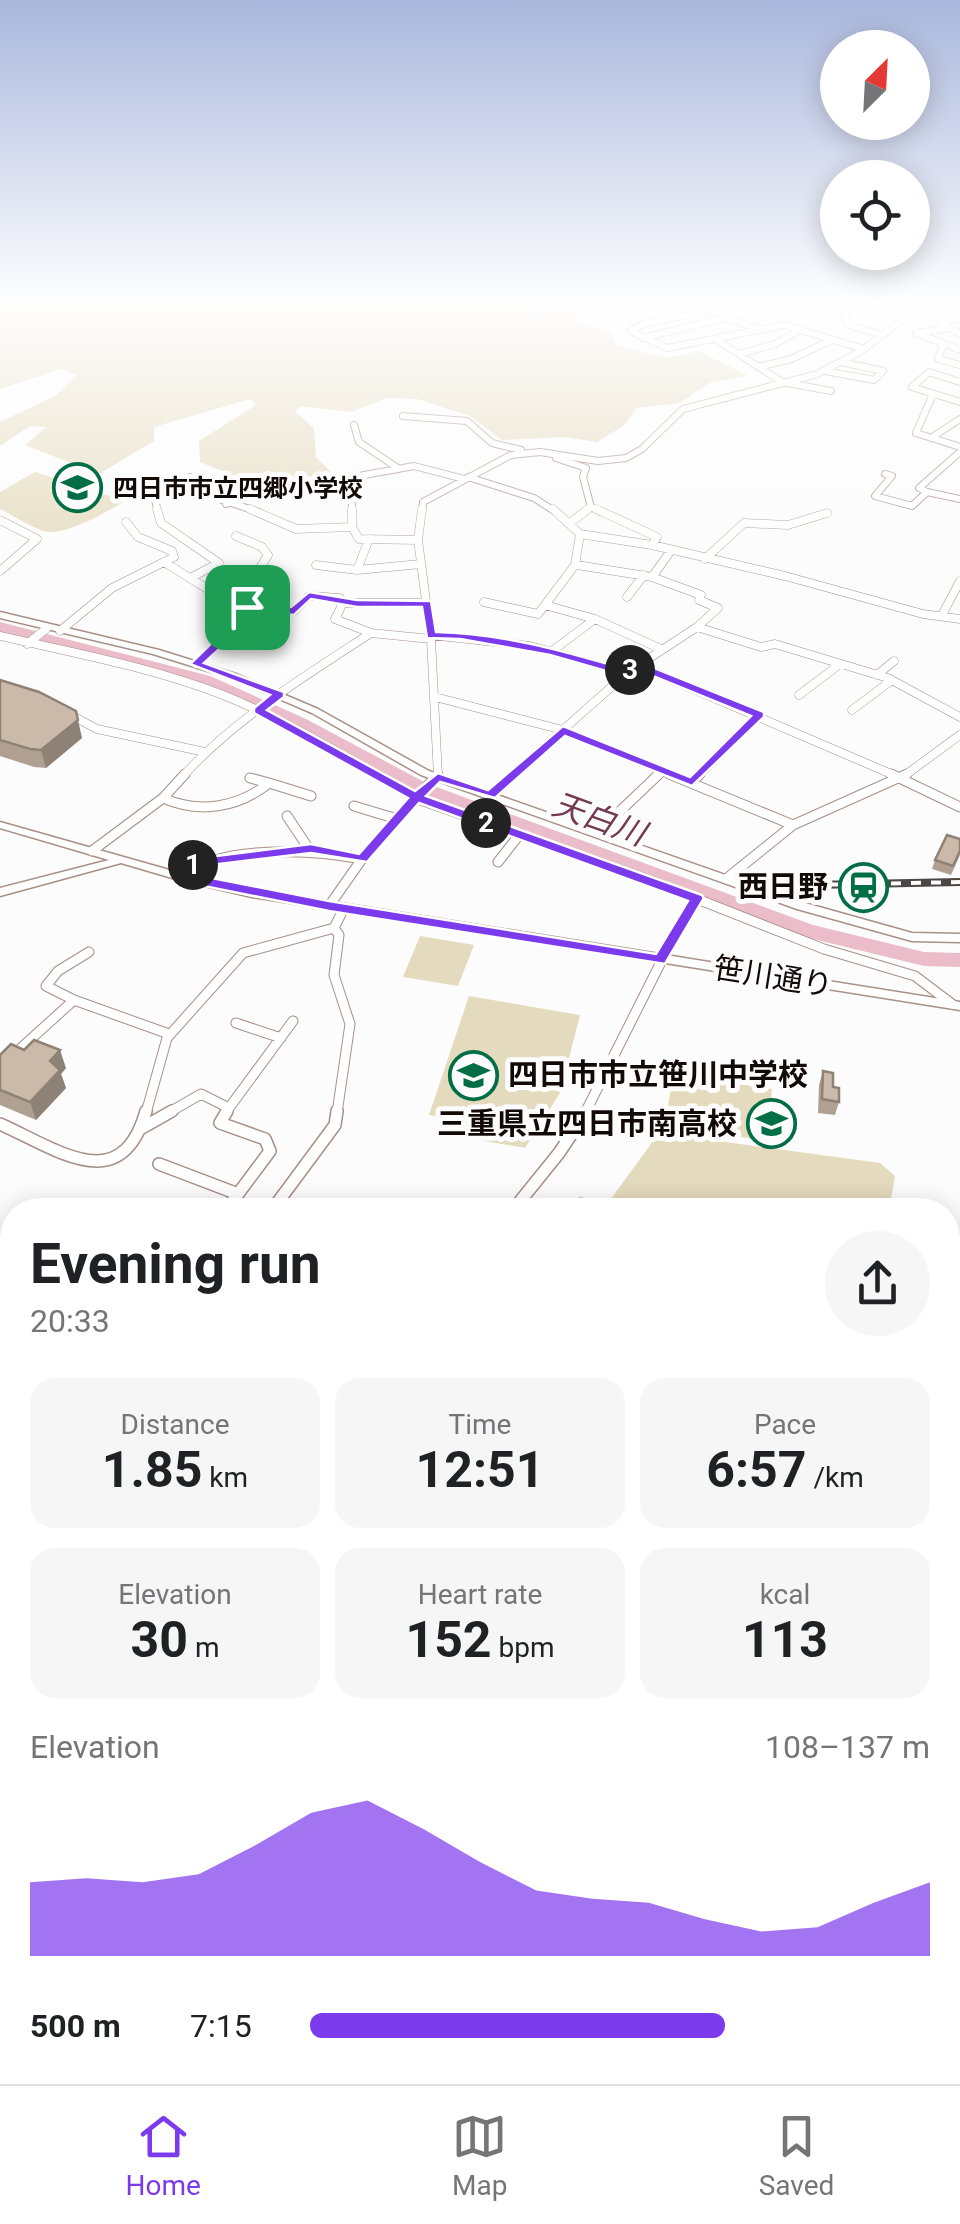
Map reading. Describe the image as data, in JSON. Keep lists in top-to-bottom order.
{
  "streets": {
    "street": ["笹川通り"]
  },
  "water": ["天白川"],
  "places": {
    "school or university": ["四日市市立四郷小学校", "四日市市立笹川中学校", "三重県立四日市南高校"],
    "station": ["西日野"]
  },
  "north": "top right",
  "page": {
    "pins": ["3", "2", "1"],
    "heading": ["Evening run", "20:33"],
    "stats": [
      ["Distance", "1.85 km"],
      ["Time", "12:51"],
      ["Pace", "6:57 /km"],
      ["Elevation", "30 m"],
      ["Heart rate", "152 bpm"],
      ["kcal", "113"]
    ],
    "chart": ["Elevation", "108–137 m"],
    "list": [
      {
        "name": "500 m",
        "note": "7:15"
      }
    ],
    "tabs": ["Home", "Map", "Saved"]
  }
}
